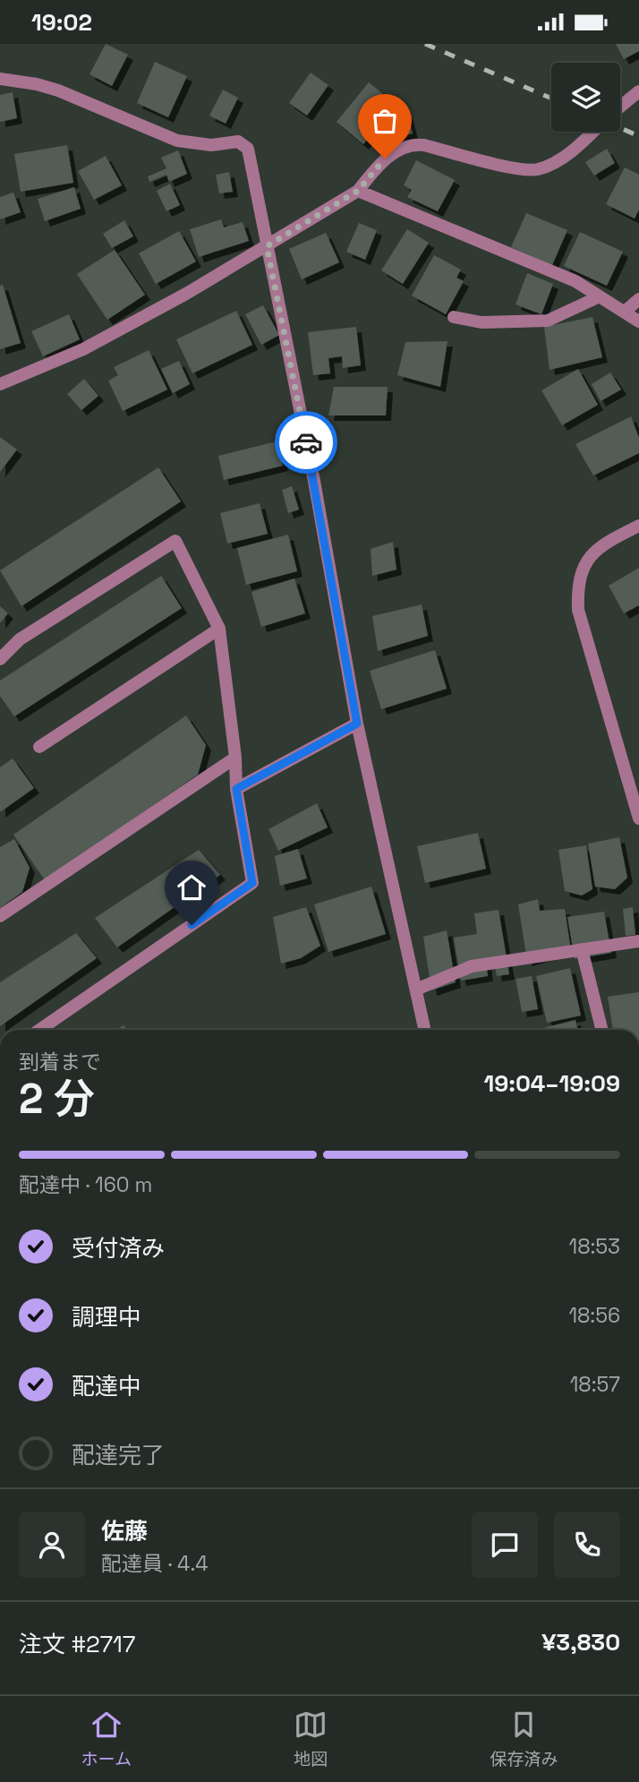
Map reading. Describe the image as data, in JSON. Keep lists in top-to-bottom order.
{
  "page": {
    "status": "19:02",
    "heading": ["2 分", "到着まで", "19:04–19:09"],
    "panel": [
      "佐藤",
      "配達員 · 4.4",
      "注文 #2717",
      "¥3,830"
    ],
    "bar": "配達中 · 160 m",
    "list": [
      ["受付済み", "18:53"],
      ["調理中", "18:56"],
      ["配達中", "18:57"],
      "配達完了"
    ],
    "tabs": ["ホーム", "地図", "保存済み"]
  }
}
